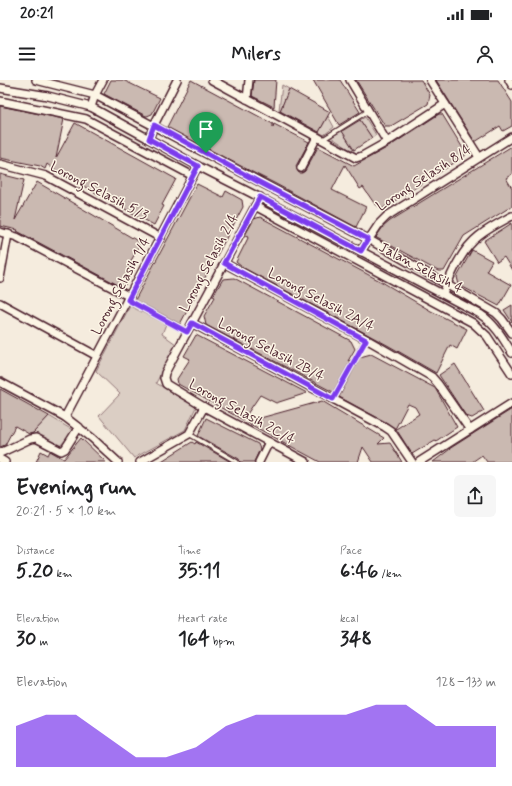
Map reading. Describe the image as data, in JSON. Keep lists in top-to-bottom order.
{
  "streets": {
    "street": [
      "Lorong Selasih 8/4",
      "Lorong Selasih 5/3",
      "Lorong Selasih 2/4",
      "Jalan Selasih 4",
      "Lorong Selasih 1/4",
      "Lorong Selasih 2A/4",
      "Lorong Selasih 2B/4",
      "Lorong Selasih 2C/4"
    ]
  },
  "crossings": [
    ["Lorong Selasih 8/4", "Jalan Selasih 4"],
    ["Lorong Selasih 5/3", "Lorong Selasih 1/4"],
    ["Lorong Selasih 2/4", "Jalan Selasih 4"],
    ["Lorong Selasih 2/4", "Lorong Selasih 2A/4"],
    ["Lorong Selasih 2/4", "Lorong Selasih 2B/4"],
    ["Lorong Selasih 2/4", "Lorong Selasih 2C/4"],
    ["Jalan Selasih 4", "Lorong Selasih 1/4"]
  ],
  "page": {
    "status": "20:21",
    "header": "Milers",
    "heading": ["Evening run", "20:21 · 5 × 1.0 km"],
    "stats": [
      ["Distance", "5.20 km"],
      ["Time", "35:11"],
      ["Pace", "6:46 /km"],
      ["Elevation", "30 m"],
      ["Heart rate", "164 bpm"],
      ["kcal", "348"]
    ],
    "chart": ["Elevation", "128–133 m"]
  }
}
